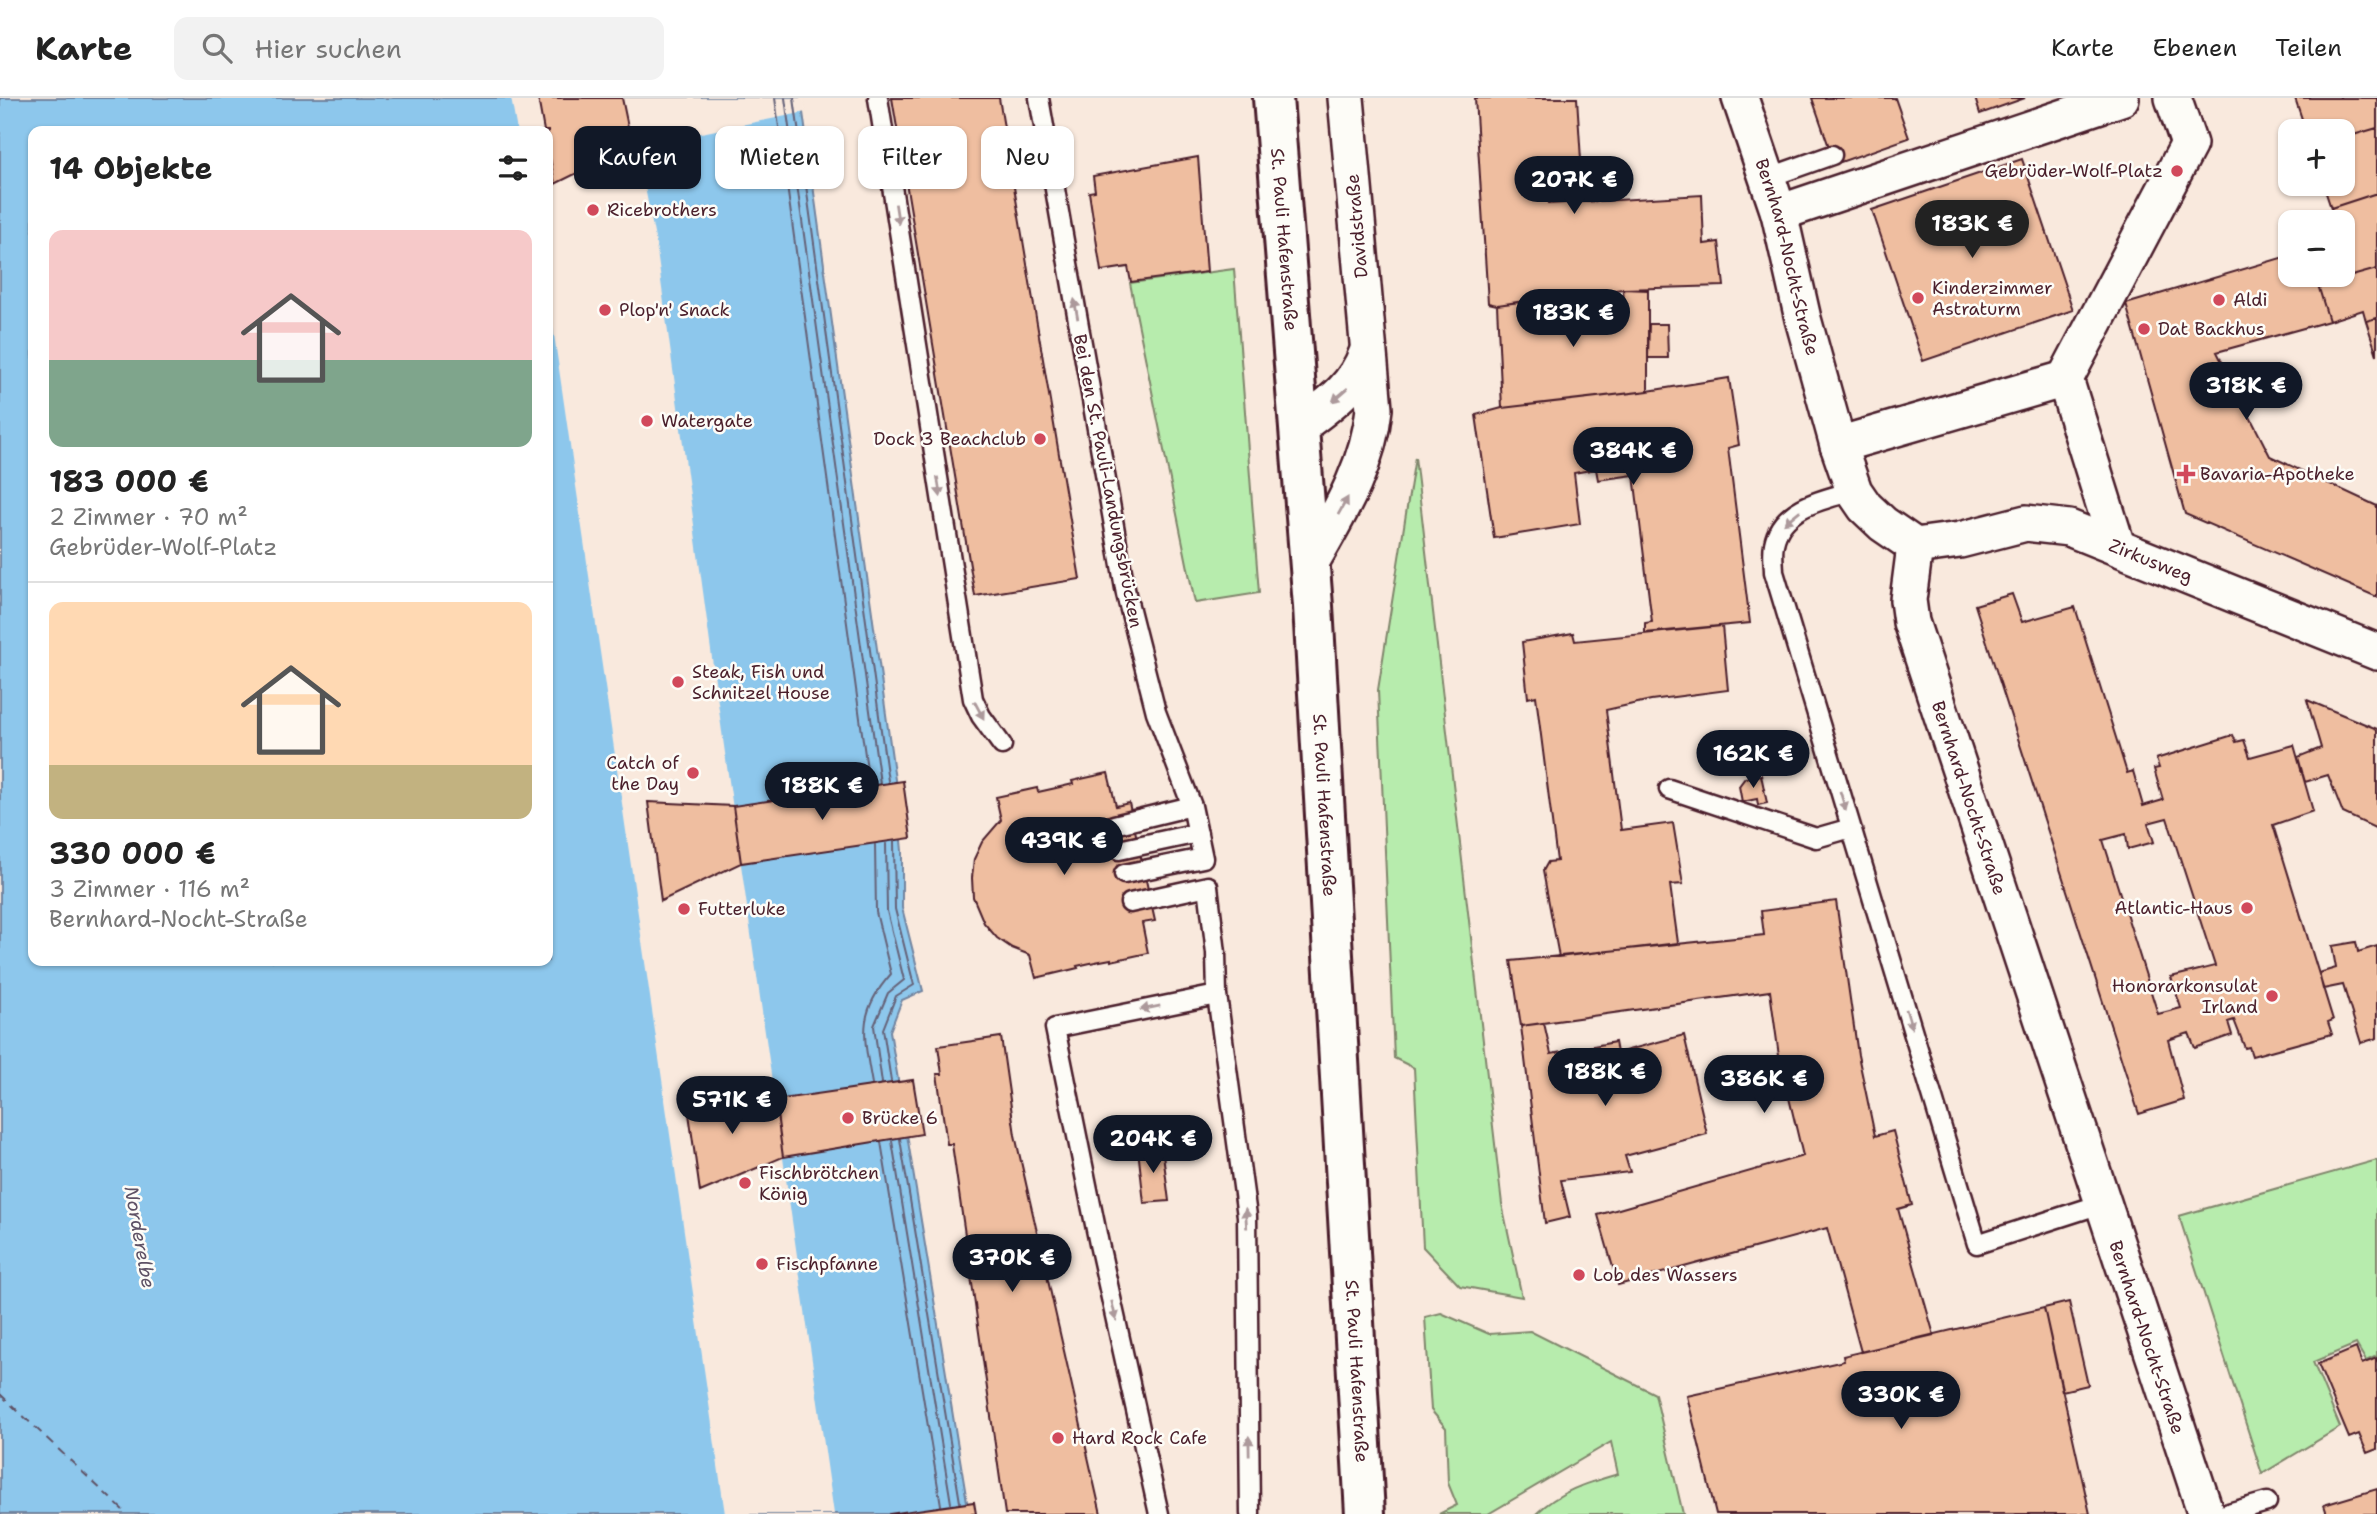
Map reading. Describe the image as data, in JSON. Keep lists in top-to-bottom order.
{
  "streets": {
    "main road": ["St. Pauli Hafenstraße"],
    "street": ["Davidstraße", "Bernhard-Nocht-Straße", "Zirkusweg"],
    "lane": ["Bei den St. Pauli-Landungsbrücken"]
  },
  "crossings": [
    ["Davidstraße", "St. Pauli Hafenstraße"],
    ["Bernhard-Nocht-Straße", "Zirkusweg"]
  ],
  "one_way": ["Davidstraße", "Bei den St. Pauli-Landungsbrücken"],
  "water": ["Norderelbe"],
  "places": {
    "other": [
      "Gebrüder-Wolf-Platz",
      "Ricebrothers",
      "Kinderzimmer Astraturm",
      "Aldi",
      "Plop'n' Snack",
      "Dat Backhus",
      "Watergate",
      "Dock 3 Beachclub",
      "Steak, Fish und Schnitzel House",
      "Catch of the Day",
      "Atlantic-Haus",
      "Futterluke",
      "Honorarkonsulat Irland",
      "Brücke 6",
      "Fischbrötchen König",
      "Fischpfanne",
      "Lob des Wassers",
      "Hard Rock Cafe"
    ],
    "health": ["Bavaria-Apotheke"]
  },
  "page": {
    "header": "Karte",
    "search": "Hier suchen",
    "nav": ["Karte", "Ebenen", "Teilen"],
    "map_buttons": ["+", "−"],
    "chip": [
      "Kaufen",
      "Mieten",
      "Filter",
      "Neu"
    ],
    "heading": "14 Objekte",
    "price": [
      "207K €",
      "183K €",
      "183K €",
      "318K €",
      "384K €",
      "162K €",
      "188K €",
      "439K €",
      "188K €",
      "386K €",
      "571K €",
      "204K €",
      "370K €",
      "330K €"
    ],
    "list": [
      {
        "name": "183 000 €",
        "note": "2 Zimmer · 70 m² · Gebrüder-Wolf-Platz"
      },
      {
        "name": "330 000 €",
        "note": "3 Zimmer · 116 m² · Bernhard-Nocht-Straße"
      }
    ]
  }
}
